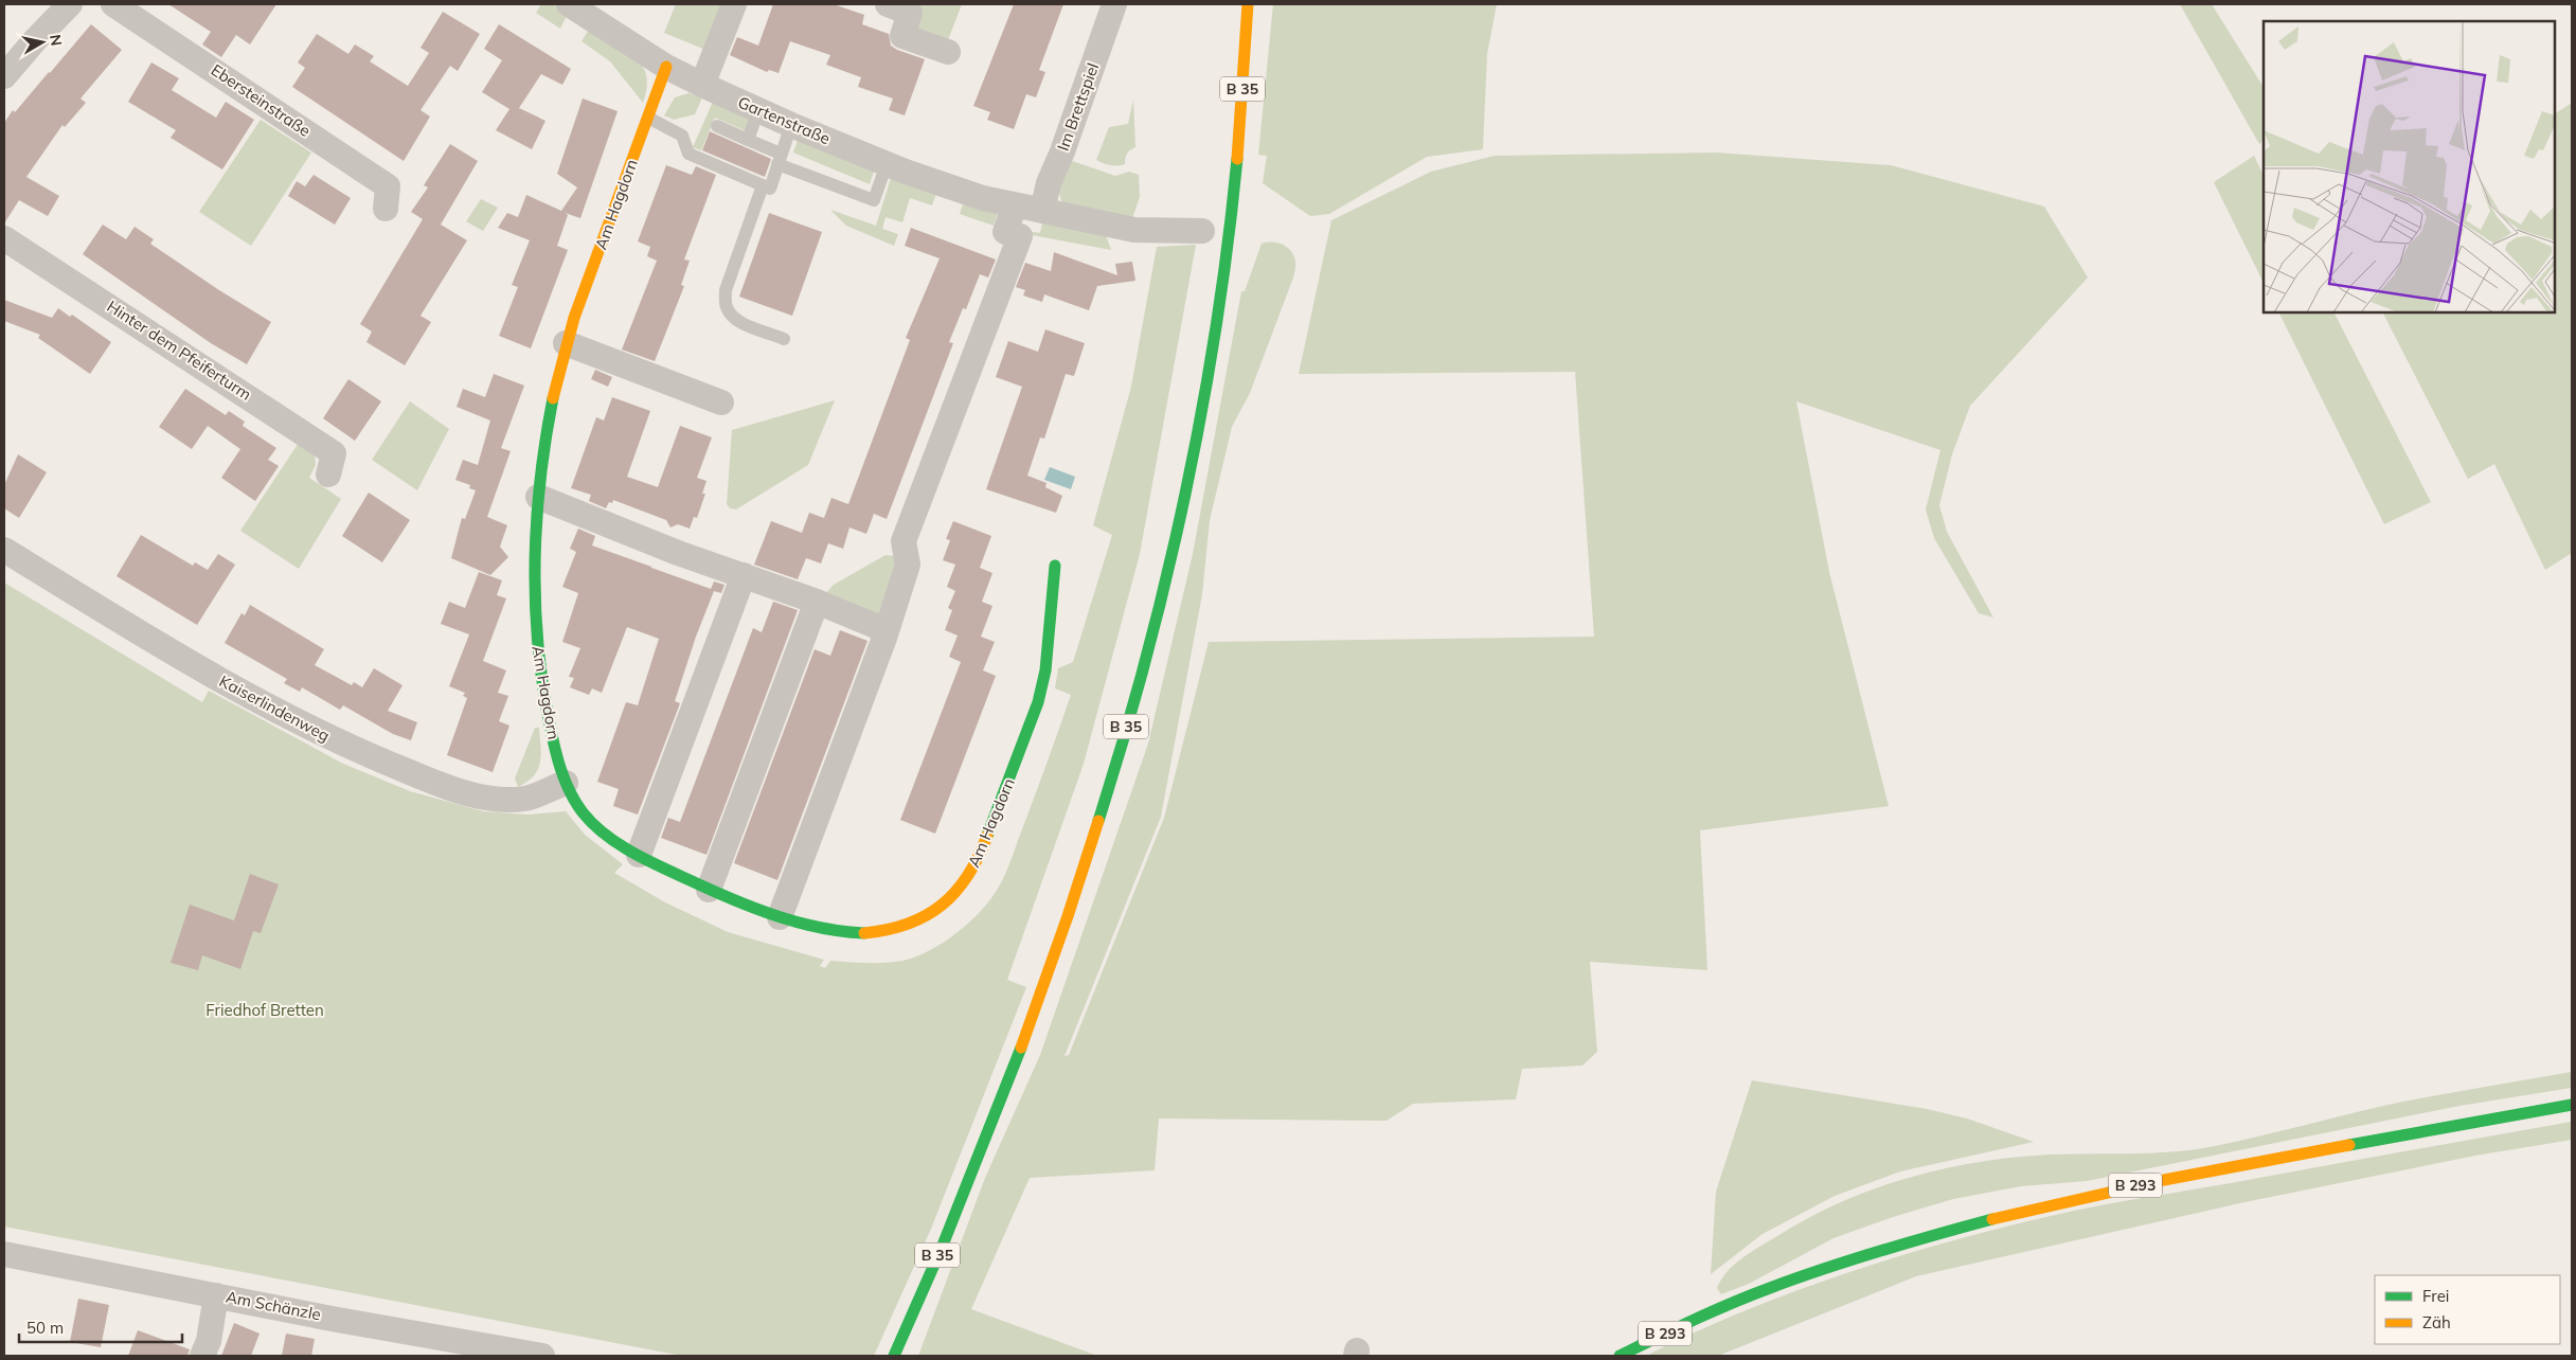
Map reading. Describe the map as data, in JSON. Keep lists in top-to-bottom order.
{
  "streets": {
    "main road": ["B 35", "Am Hagdorn", "B 293"],
    "street": [
      "Ebersteinstraße",
      "Im Brettspiel",
      "Gartenstraße",
      "Hinter dem Pfeiferturm",
      "Kaiserlindenweg",
      "Am Schänzle"
    ]
  },
  "crossings": [
    ["Im Brettspiel", "Gartenstraße"],
    ["Gartenstraße", "Am Hagdorn"],
    ["Am Hagdorn", "Kaiserlindenweg"]
  ],
  "parks": ["Friedhof Bretten"],
  "legend": ["Frei", "Zäh"],
  "scale_bar": "50 m",
  "north": "right"
}
